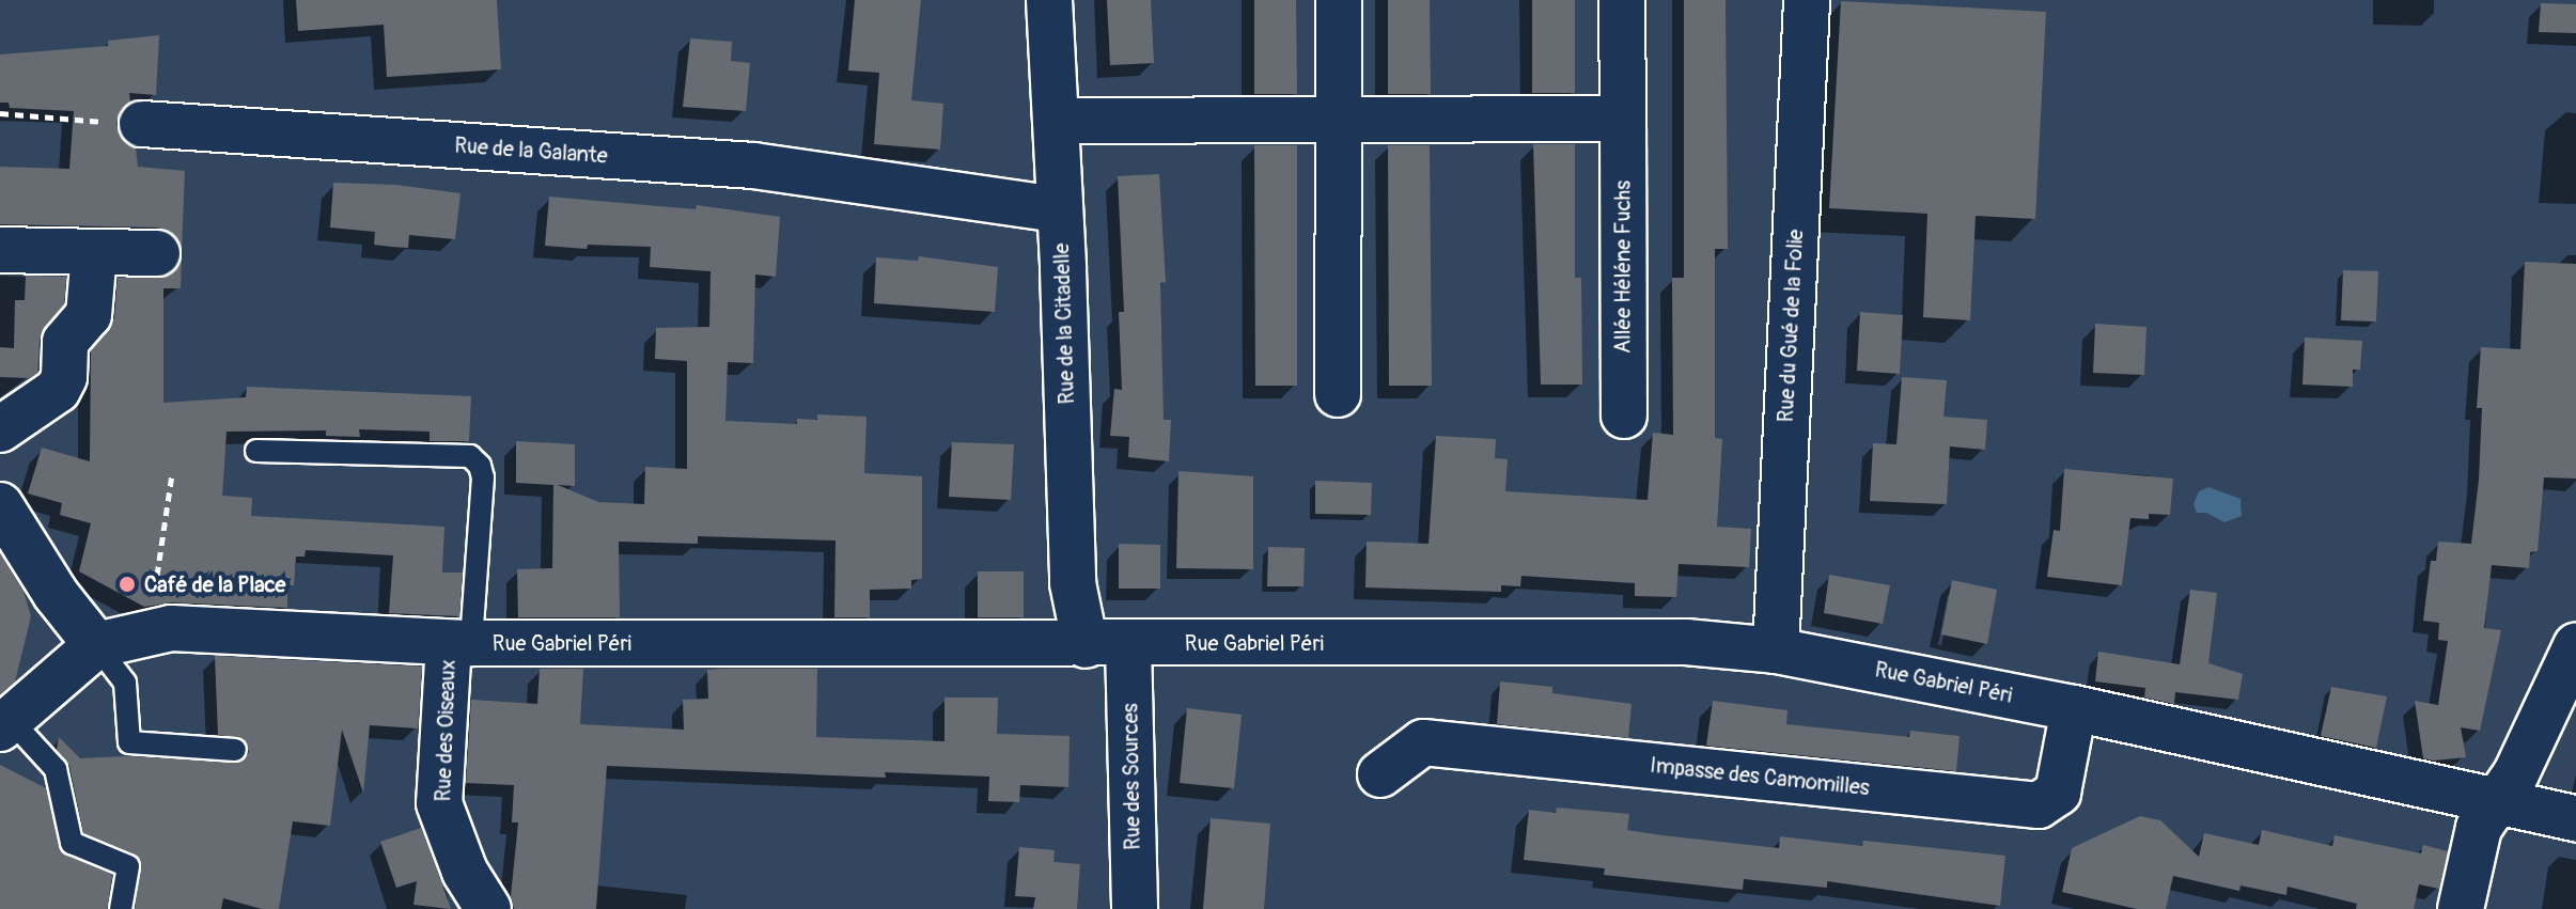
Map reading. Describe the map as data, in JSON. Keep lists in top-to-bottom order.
{
  "streets": {
    "street": [
      "Rue de la Galante",
      "Allée Héléne Fuchs",
      "Rue de la Citadelle",
      "Rue du Gué de la Folie",
      "Rue Gabriel Péri",
      "Rue des Oiseaux",
      "Rue des Sources",
      "Impasse des Camomilles"
    ]
  },
  "crossings": [
    ["Rue de la Galante", "Rue de la Citadelle"],
    ["Rue de la Citadelle", "Rue Gabriel Péri"],
    ["Rue de la Citadelle", "Rue des Sources"],
    ["Rue du Gué de la Folie", "Rue Gabriel Péri"],
    ["Rue Gabriel Péri", "Rue des Oiseaux"],
    ["Rue Gabriel Péri", "Rue des Sources"],
    ["Rue Gabriel Péri", "Impasse des Camomilles"]
  ],
  "places": ["Café de la Place"]
}
